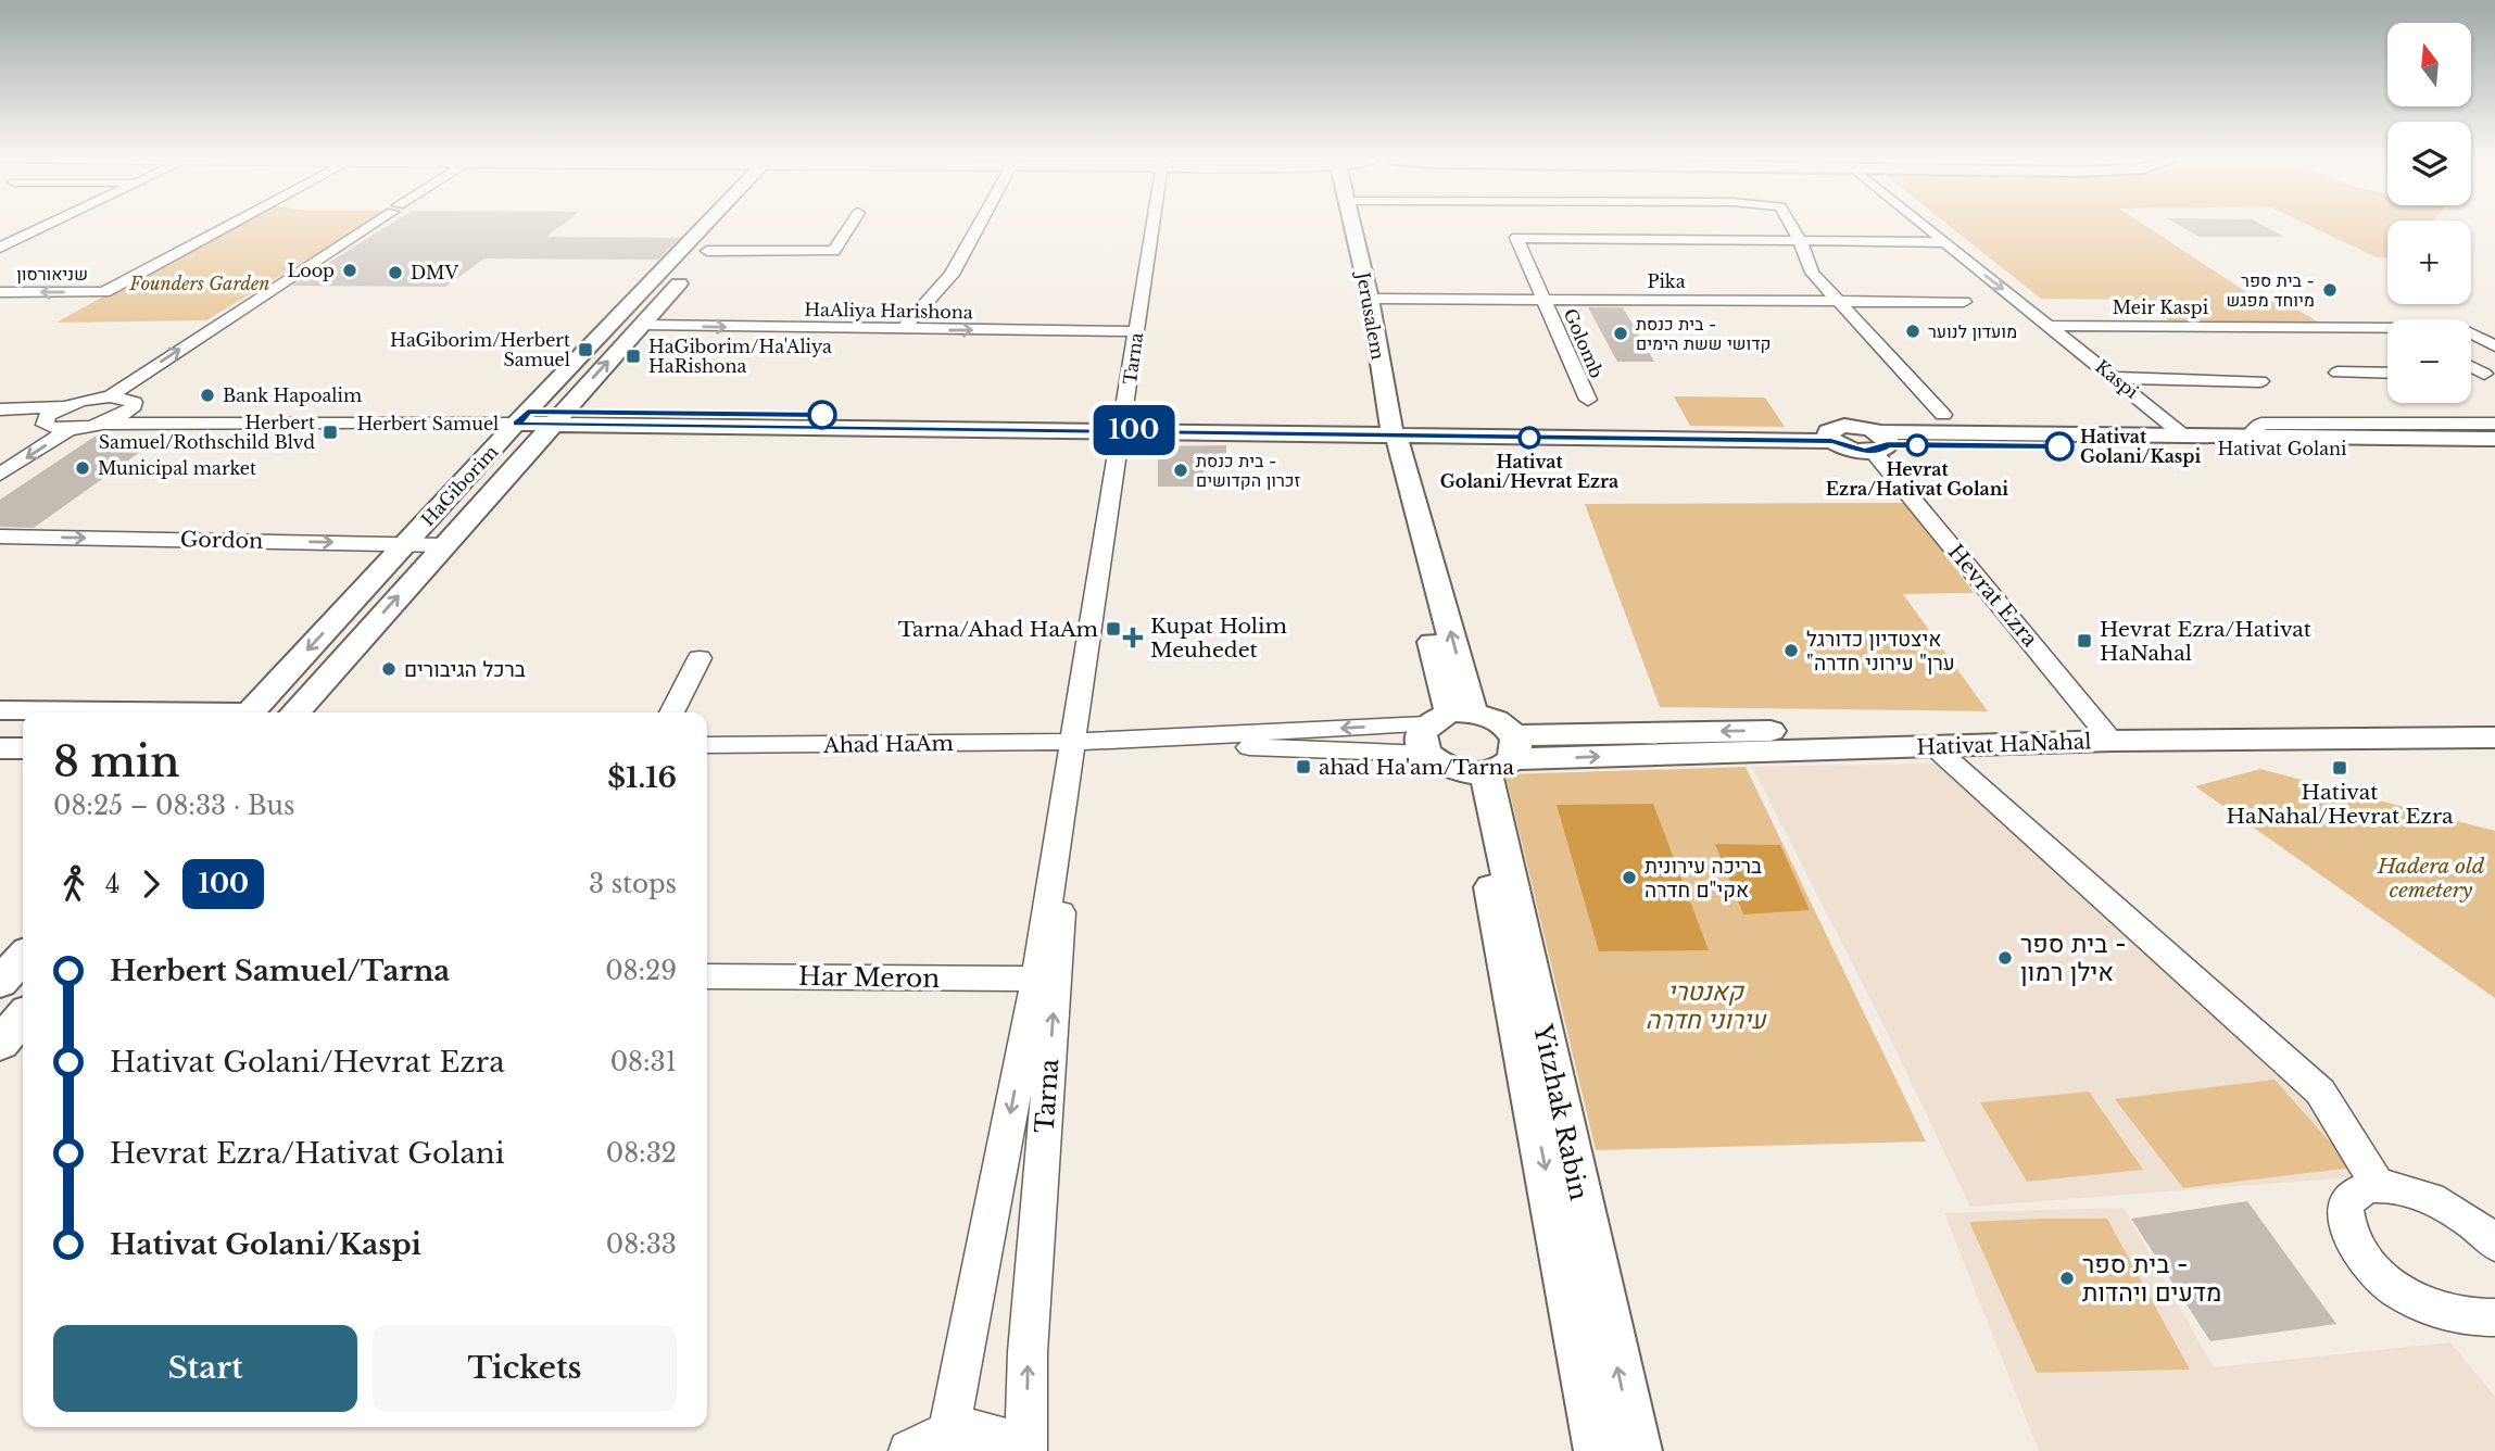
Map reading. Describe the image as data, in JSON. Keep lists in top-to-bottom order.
{
  "streets": {
    "street": [
      "שניאורסון",
      "Pika",
      "Meir Kaspi",
      "HaAliya Harishona",
      "Jerusalem",
      "Golomb",
      "Tarna",
      "Kaspi",
      "Herbert Samuel",
      "Hativat Golani",
      "HaGiborim",
      "Gordon",
      "Hevrat Ezra",
      "Ahad HaAm",
      "Hativat HaNahal",
      "Har Meron",
      "Yitzhak Rabin"
    ]
  },
  "crossings": [
    ["Pika", "Jerusalem"],
    ["Pika", "Golomb"],
    ["Meir Kaspi", "Kaspi"],
    ["HaAliya Harishona", "Tarna"],
    ["HaAliya Harishona", "HaGiborim"],
    ["Jerusalem", "Herbert Samuel"],
    ["Tarna", "Herbert Samuel"],
    ["Tarna", "Ahad HaAm"],
    ["Tarna", "Har Meron"],
    ["Kaspi", "Hativat Golani"],
    ["Herbert Samuel", "HaGiborim"],
    ["Hativat Golani", "Hevrat Ezra"],
    ["HaGiborim", "Gordon"],
    ["Hevrat Ezra", "Hativat HaNahal"],
    ["Hativat HaNahal", "Yitzhak Rabin"]
  ],
  "parks": ["Founders Garden", "Hadera old cemetery", "קאנטרי עירוני חדרה"],
  "places": {
    "other": [
      "Loop",
      "DMV",
      "בית ספר - מיוחד מפגש",
      "מועדון לנוער",
      "בית כנסת - קדושי ששת הימים",
      "Bank Hapoalim",
      "Hativat Golani/Hevrat Ezra",
      "Hevrat Ezra/Hativat Golani",
      "Hativat Golani/Kaspi",
      "Municipal market",
      "בית כנסת - זכרון הקדושים",
      "איצטדיון כדורגל \"ערן\" עירוני חדרה",
      "ברכל הגיבורים",
      "בריכה עירונית אקי\"ם חדרה",
      "בית ספר - אילן רמון",
      "בית ספר - מדעים ויהדות"
    ],
    "transit": [
      "HaGiborim/Herbert Samuel",
      "HaGiborim/Ha'Aliya HaRishona",
      "Herbert Samuel/Rothschild Blvd",
      "Tarna/Ahad HaAm",
      "Hevrat Ezra/Hativat HaNahal",
      "ahad Ha'am/Tarna",
      "Hativat HaNahal/Hevrat Ezra"
    ],
    "health": ["Kupat Holim Meuhedet"]
  },
  "lines": ["bus line 100"],
  "north": "top",
  "page": {
    "on_map": "100",
    "map_buttons": ["+", "−"],
    "heading": ["8 min", "08:25 – 08:33 · Bus", "$1.16"],
    "legs": ["4", "100", "3 stops"],
    "list": [
      {
        "name": "Herbert Samuel/Tarna",
        "value": "08:29"
      },
      {
        "name": "Hativat Golani/Hevrat Ezra",
        "value": "08:31"
      },
      {
        "name": "Hevrat Ezra/Hativat Golani",
        "value": "08:32"
      },
      {
        "name": "Hativat Golani/Kaspi",
        "value": "08:33"
      }
    ],
    "buttons": ["Start", "Tickets"]
  }
}
